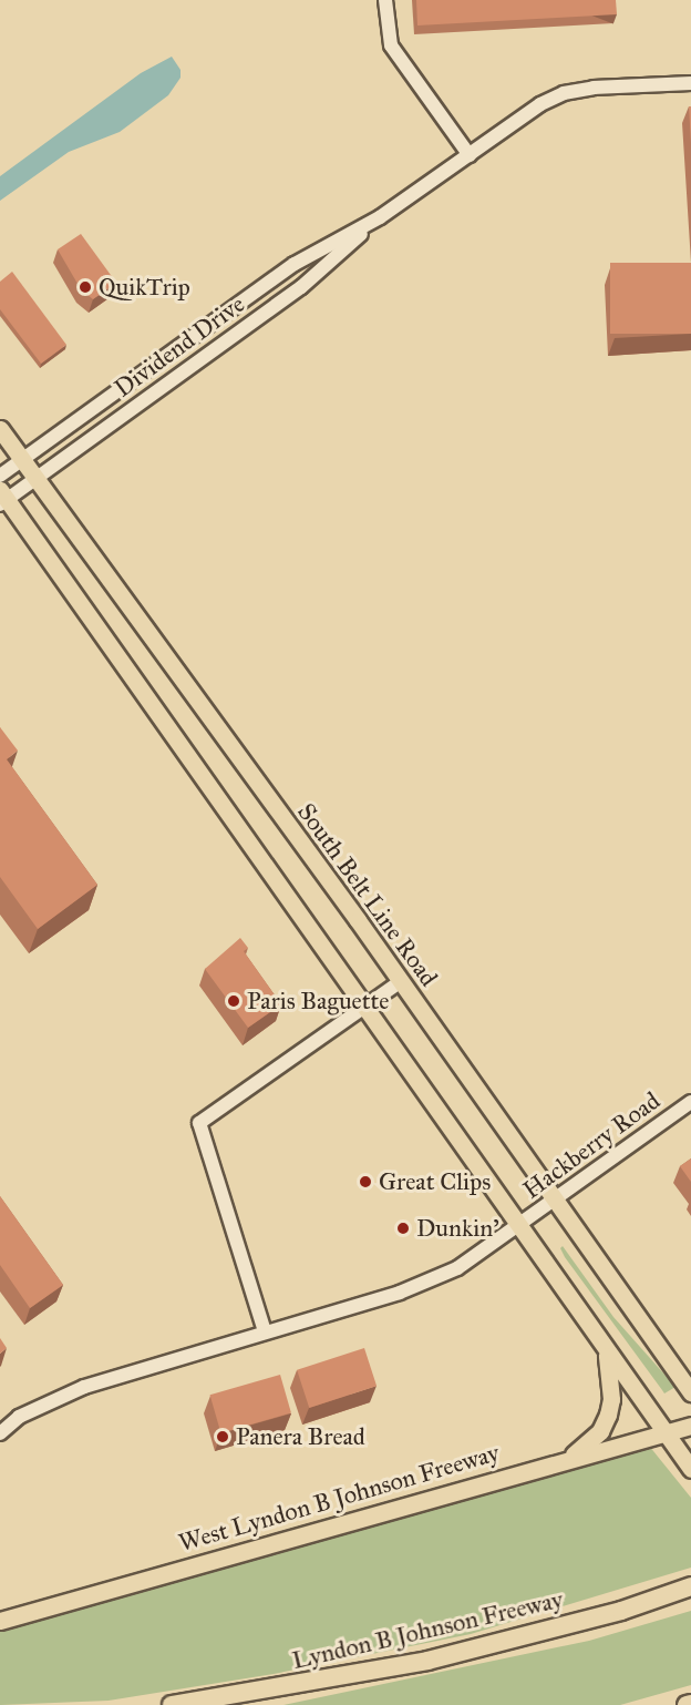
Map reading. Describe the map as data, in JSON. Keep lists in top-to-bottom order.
{
  "streets": {
    "highway": ["Lyndon B Johnson Freeway"],
    "main road": ["South Belt Line Road", "West Lyndon B Johnson Freeway"],
    "street": ["Dividend Drive", "Hackberry Road"]
  },
  "crossings": [
    ["Dividend Drive", "South Belt Line Road"],
    ["South Belt Line Road", "Hackberry Road"]
  ],
  "places": [
    "QuikTrip",
    "Paris Baguette",
    "Great Clips",
    "Dunkin'",
    "Panera Bread"
  ]
}
